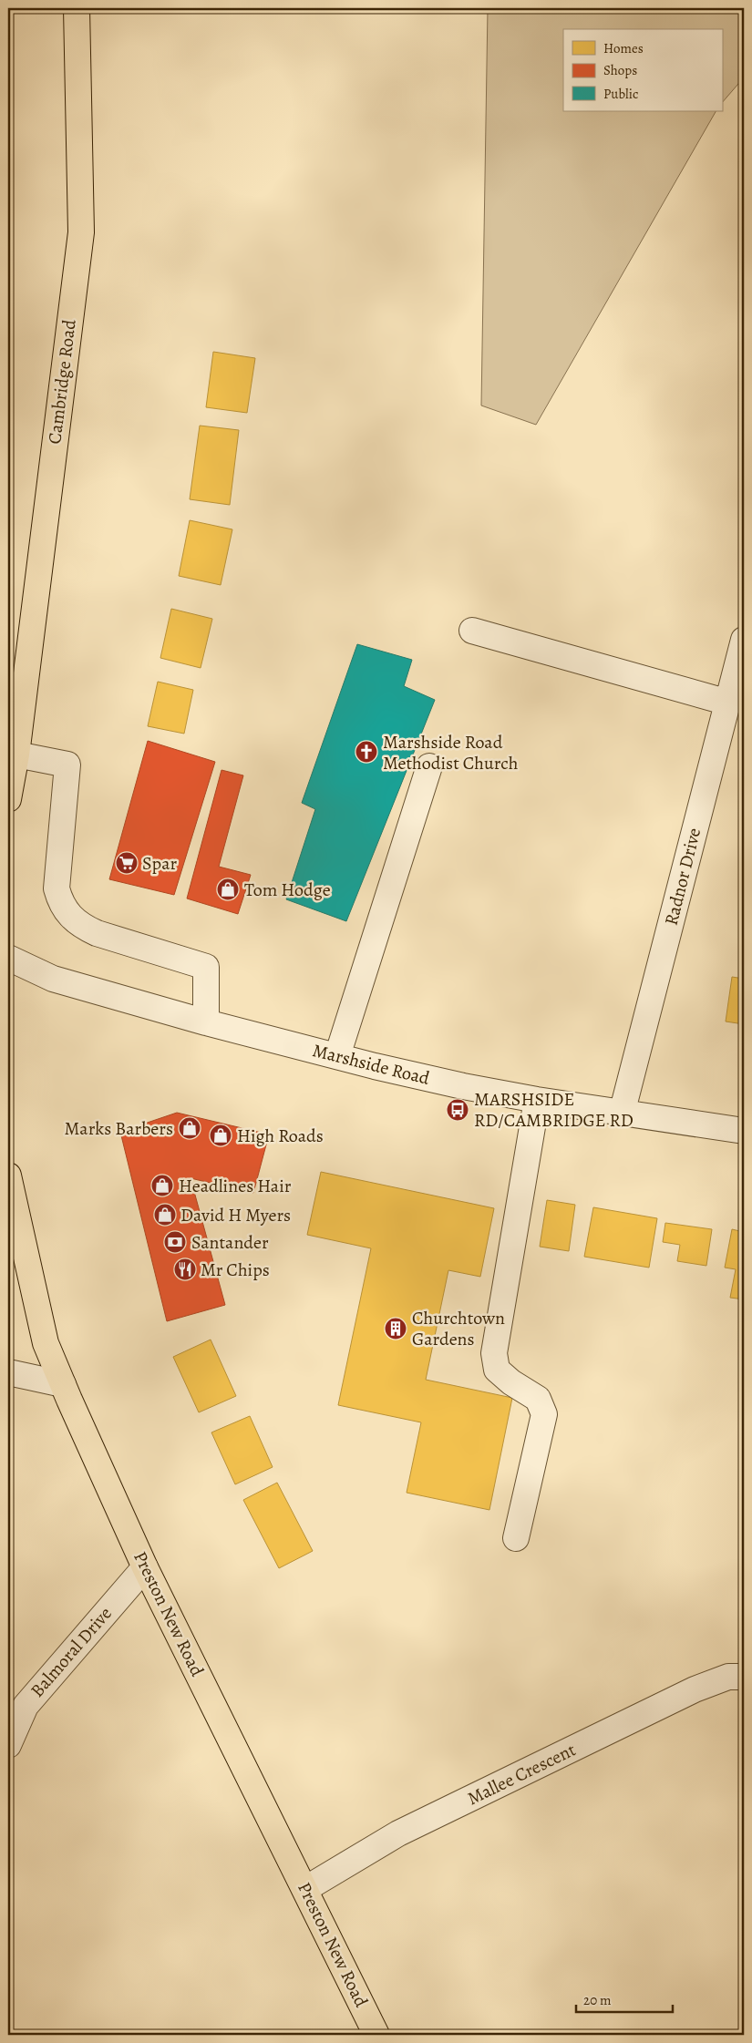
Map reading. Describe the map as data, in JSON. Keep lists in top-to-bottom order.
{
  "streets": {
    "highway": ["Cambridge Road", "Preston New Road"],
    "street": [
      "Radnor Drive",
      "Marshside Road",
      "Balmoral Drive",
      "Mallee Crescent"
    ]
  },
  "crossings": [
    ["Radnor Drive", "Marshside Road"],
    ["Preston New Road", "Balmoral Drive"],
    ["Preston New Road", "Mallee Crescent"]
  ],
  "places": {
    "church": ["Marshside Road Methodist Church"],
    "supermarket": ["Spar"],
    "shop": [
      "Tom Hodge",
      "Marks Barbers",
      "High Roads",
      "Headlines Hair",
      "David H Myers"
    ],
    "bus stop": ["MARSHSIDE RD/CAMBRIDGE RD"],
    "bank": ["Santander"],
    "restaurant": ["Mr Chips"],
    "building": ["Churchtown Gardens"]
  },
  "legend": ["Homes", "Shops", "Public"],
  "scale_bar": "20 m"
}
